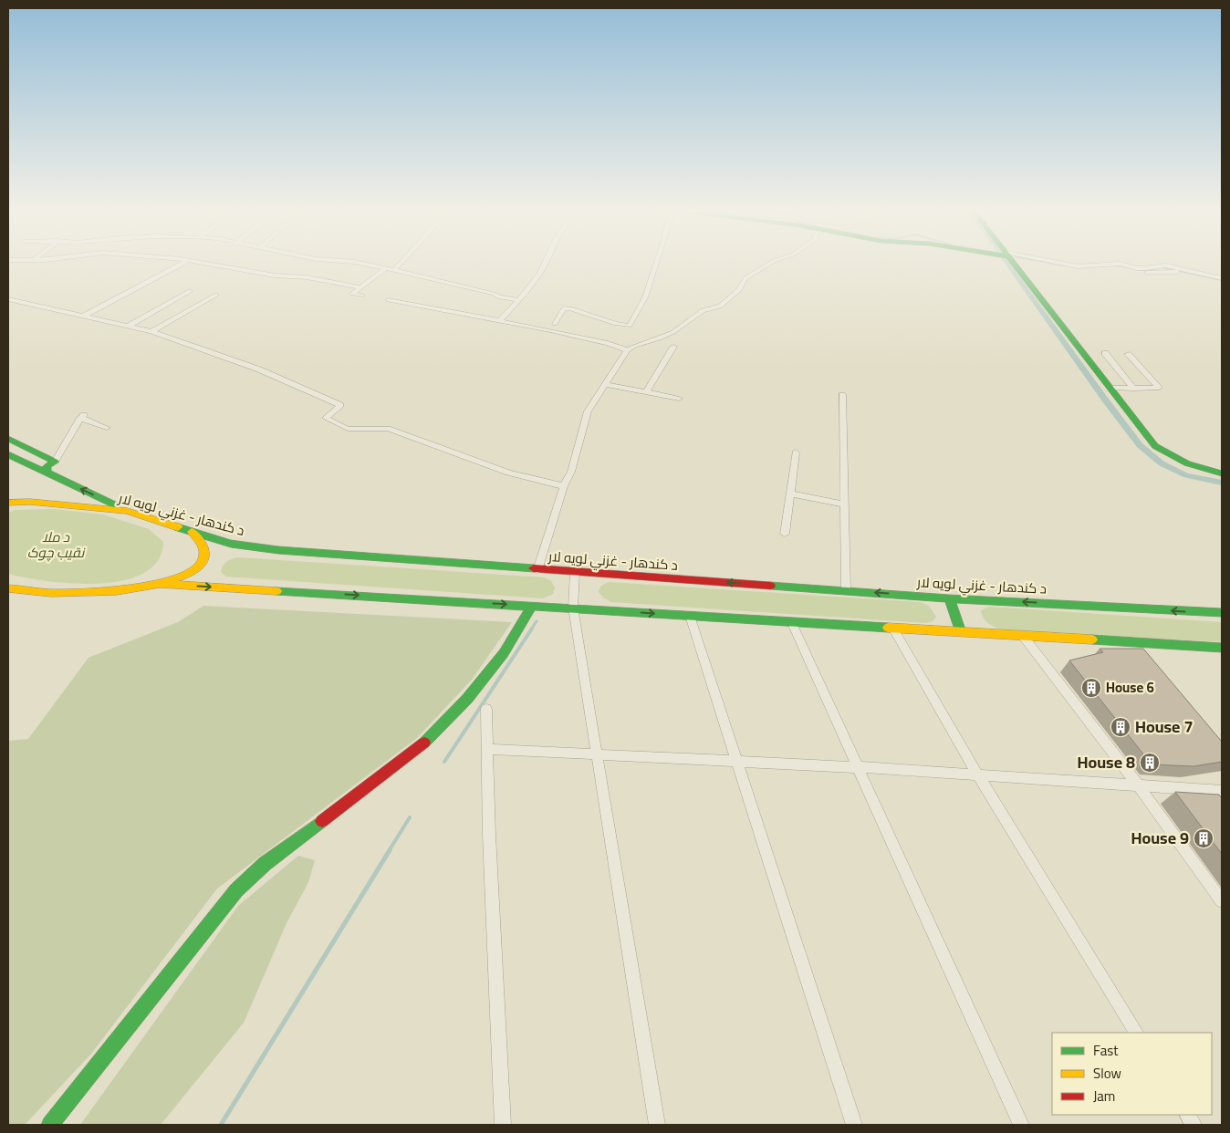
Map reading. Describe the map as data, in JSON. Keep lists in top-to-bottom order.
{
  "streets": {
    "main road": ["د کندهار - غزني لويه لار"]
  },
  "parks": ["د ملا نقيب چوک"],
  "places": {
    "building": [
      "House 6",
      "House 7",
      "House 8",
      "House 9"
    ]
  },
  "legend": ["Fast", "Slow", "Jam"]
}
